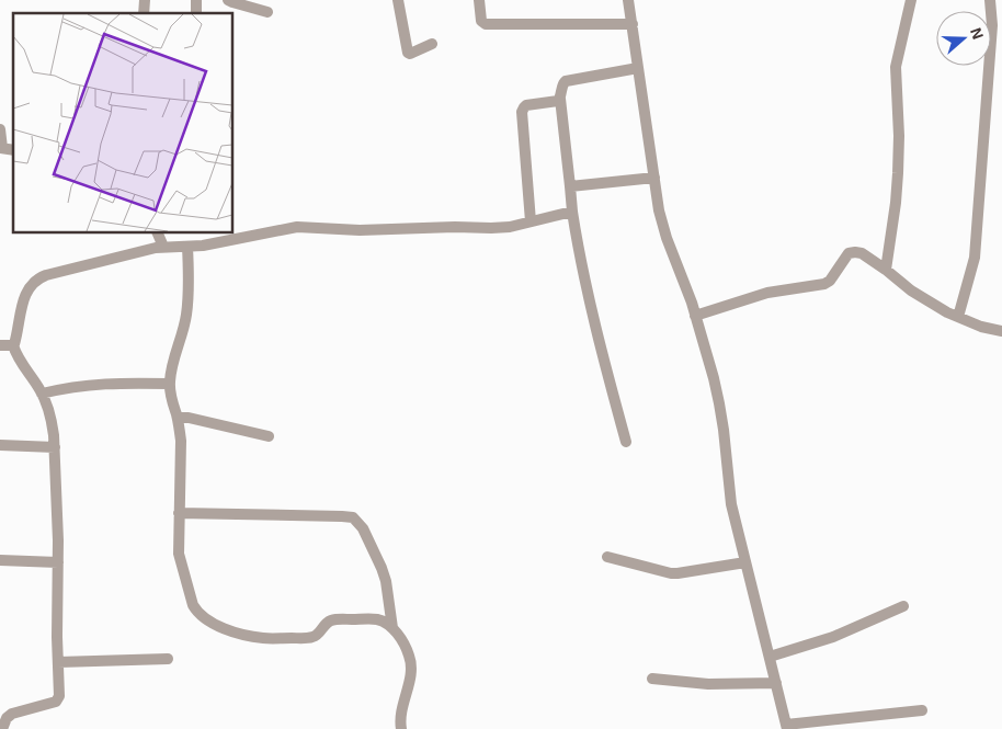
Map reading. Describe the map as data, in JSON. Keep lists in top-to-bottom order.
{
  "north": "right"
}
